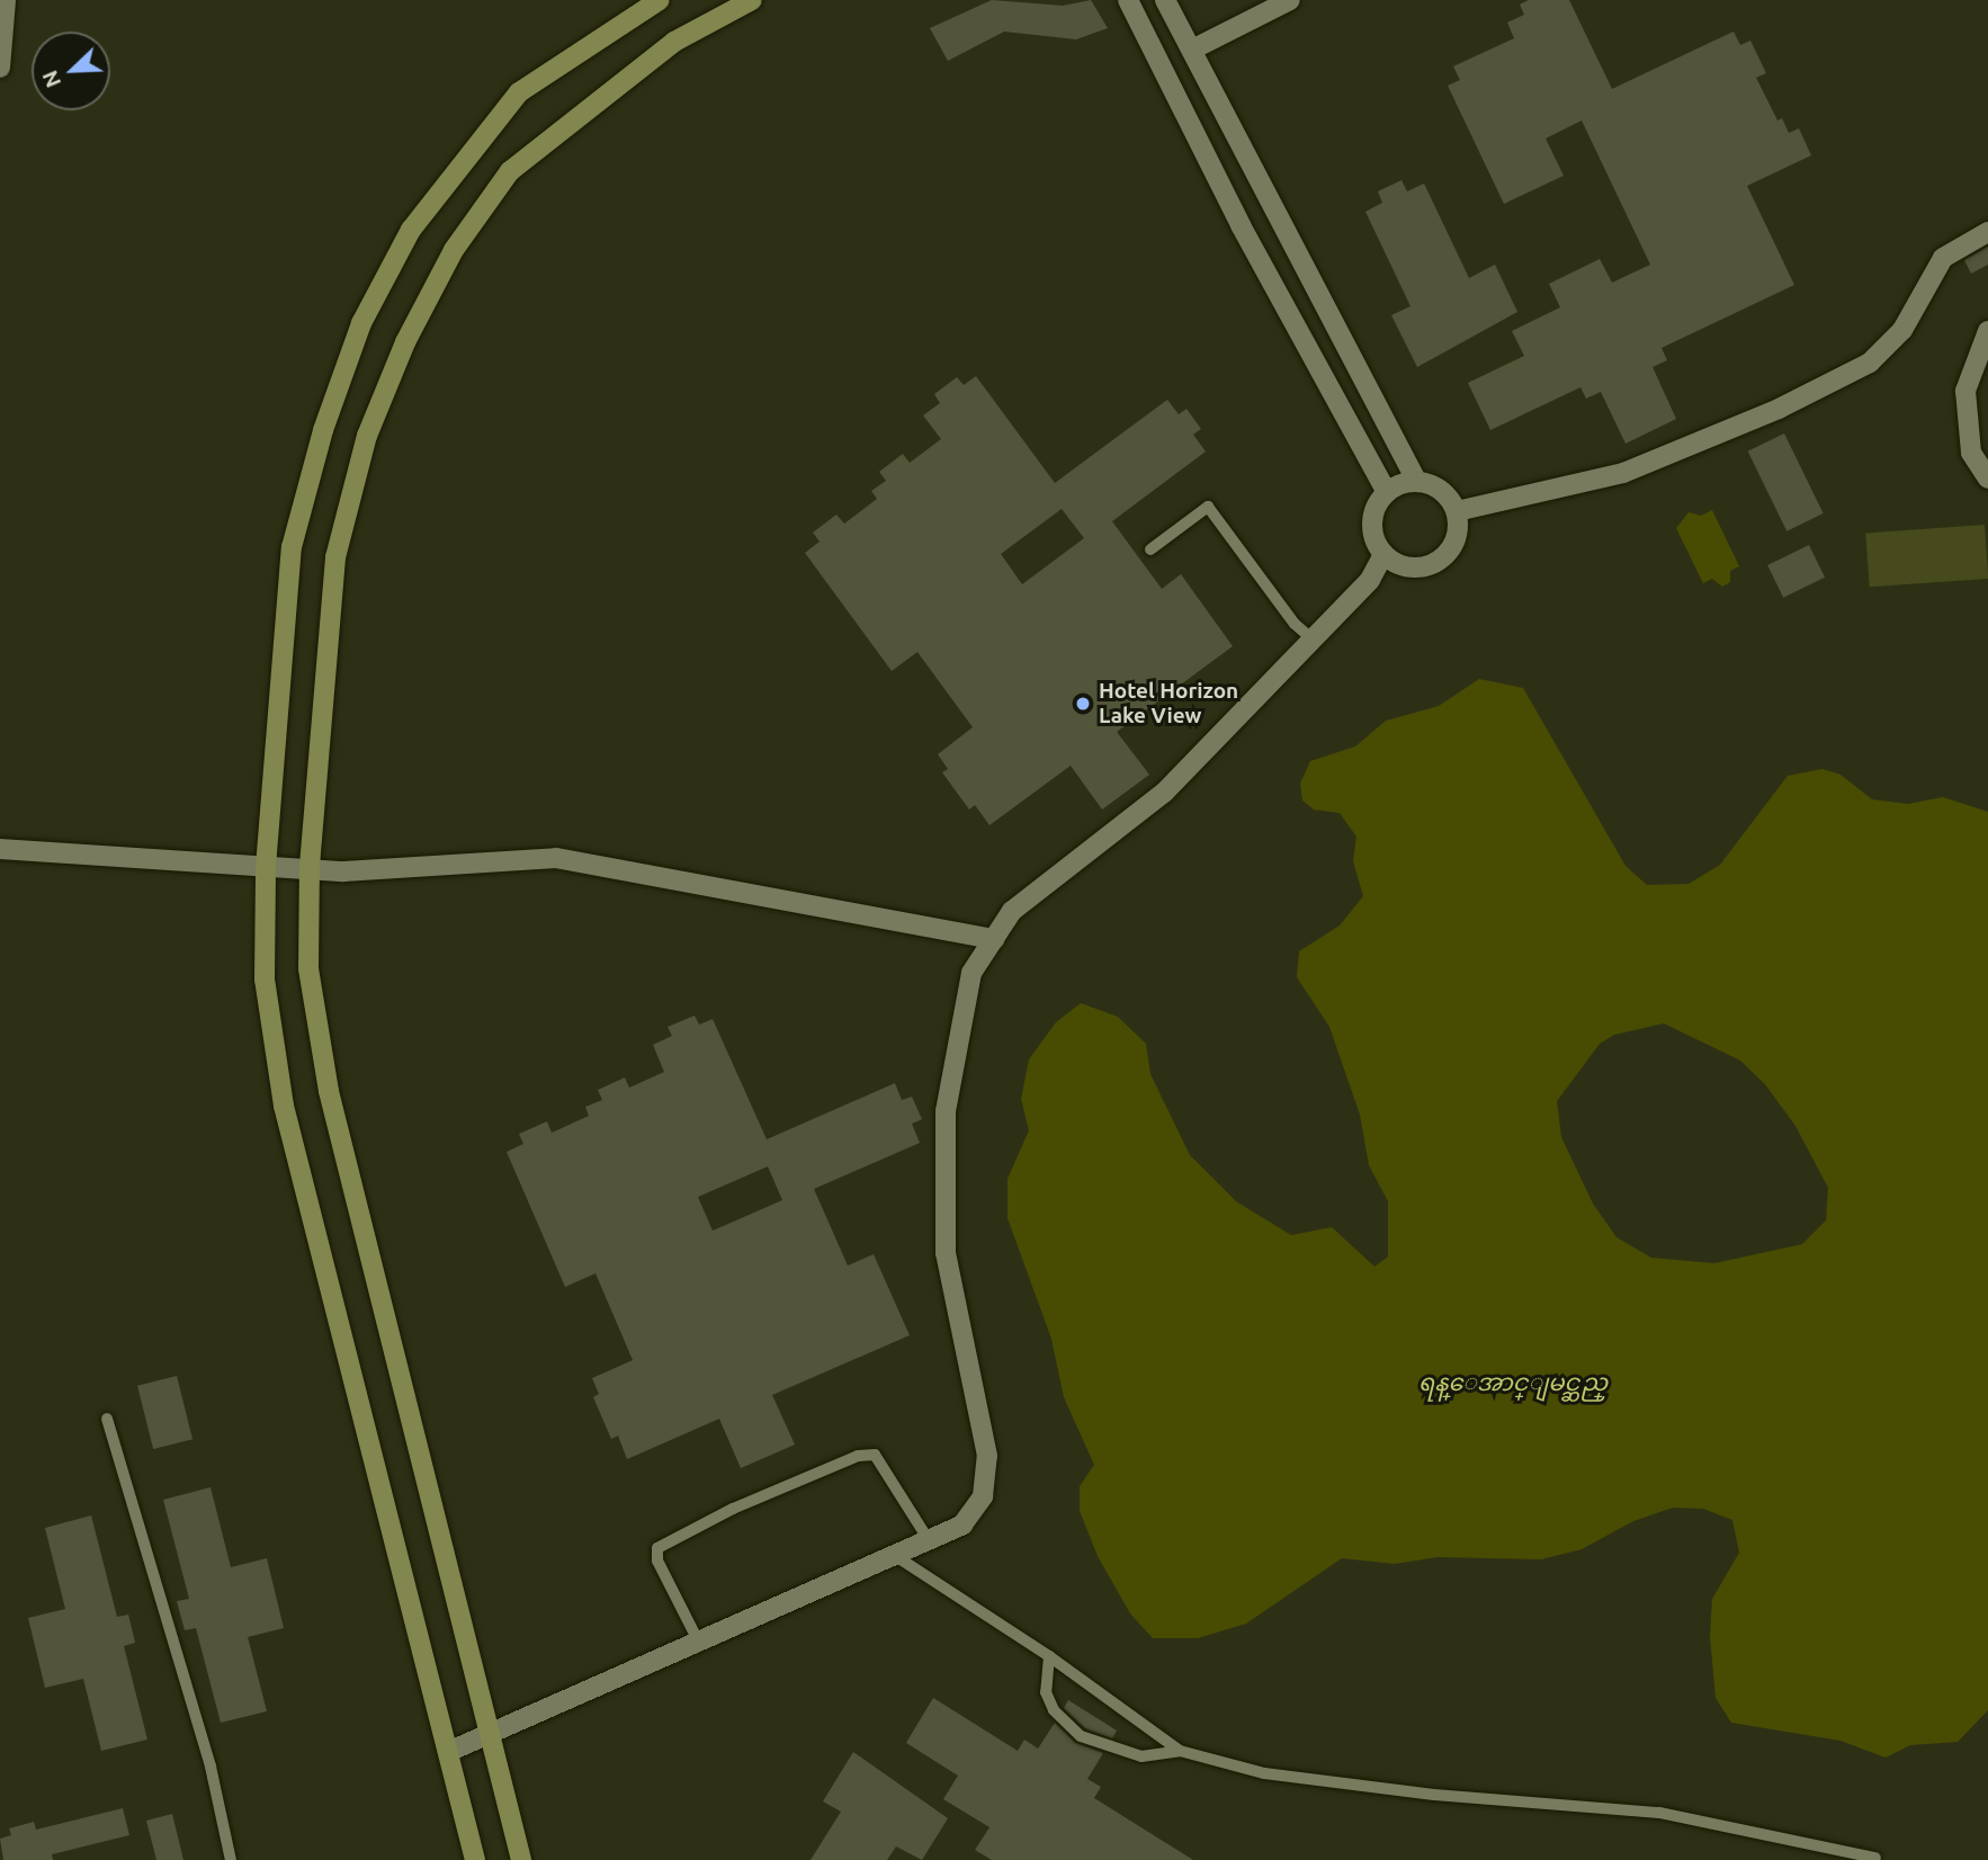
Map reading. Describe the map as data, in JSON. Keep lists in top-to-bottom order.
{
  "water": ["ရန္ေအာင္ျမင္ဆည္"],
  "places": ["Hotel Horizon Lake View"],
  "north": "bottom left"
}
